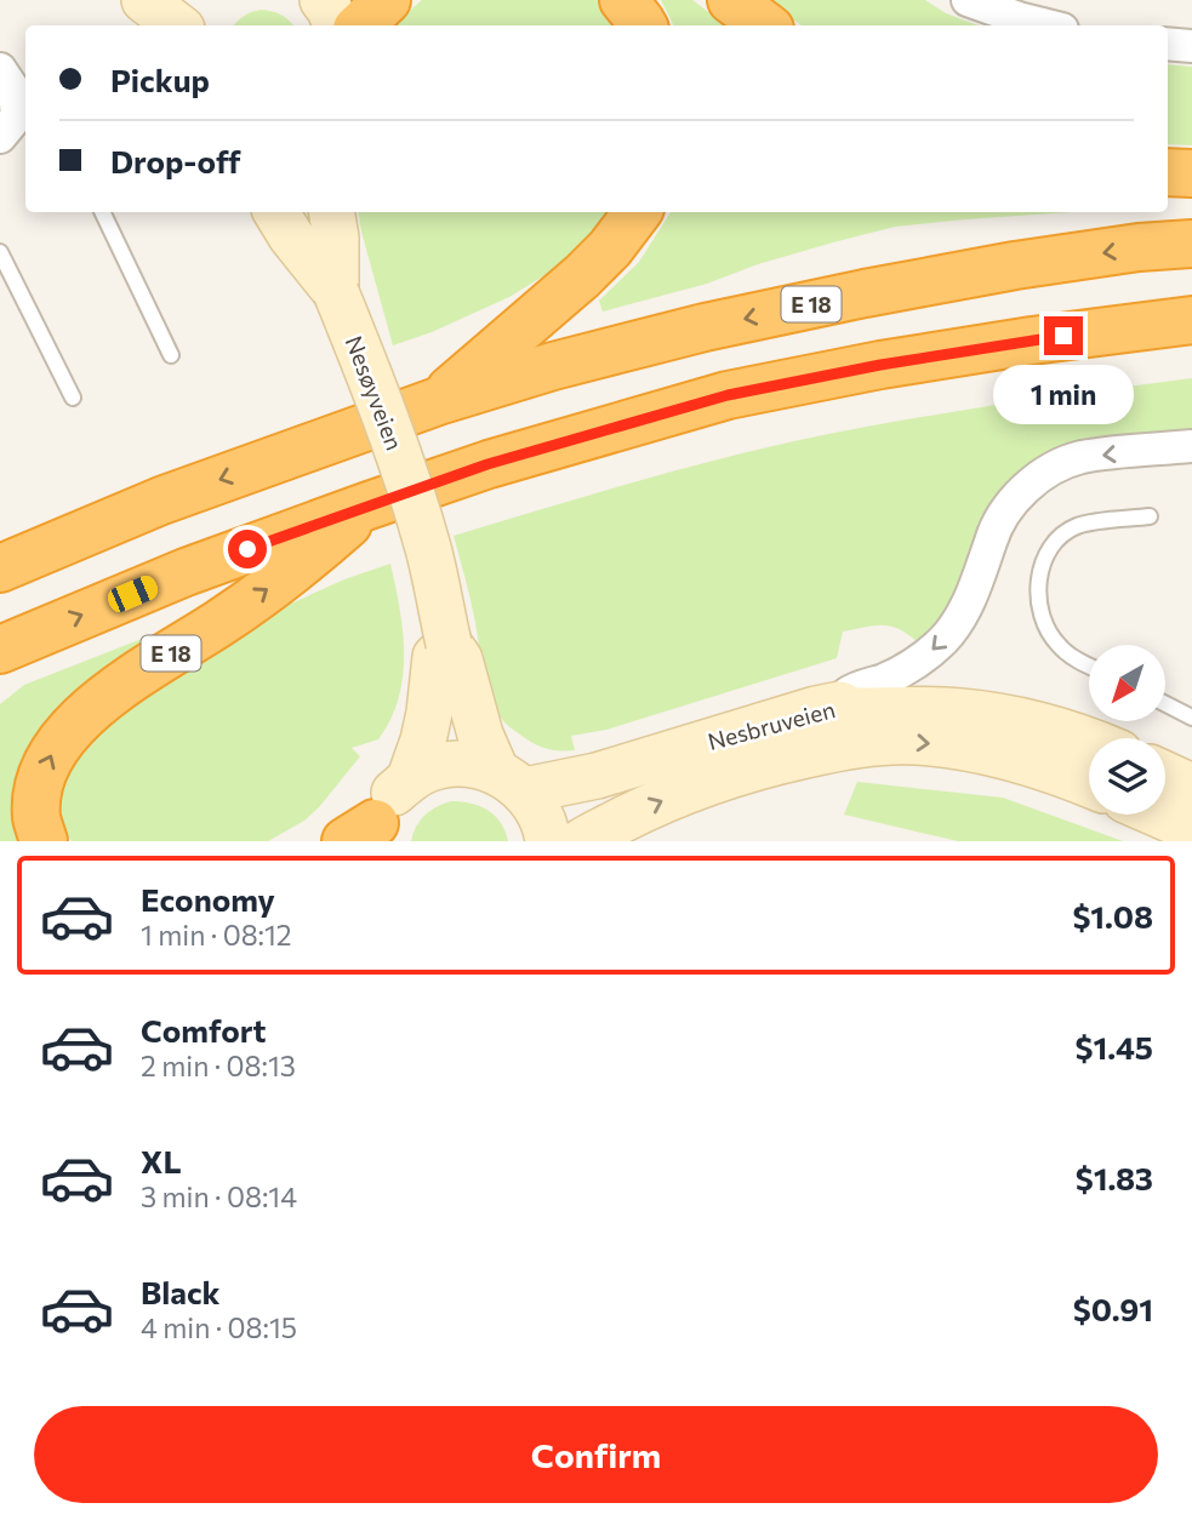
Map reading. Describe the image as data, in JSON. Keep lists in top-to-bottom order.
{
  "streets": {
    "highway": ["E 18"],
    "street": ["Nesøyveien", "Nesbruveien"]
  },
  "crossings": [
    ["Nesøyveien", "Nesbruveien"]
  ],
  "north": "bottom left",
  "page": {
    "banner": ["Pickup", "Drop-off"],
    "bubble": "1 min",
    "list": [
      {
        "name": "Economy",
        "note": "1 min · 08:12",
        "value": "$1.08"
      },
      {
        "name": "Comfort",
        "note": "2 min · 08:13",
        "value": "$1.45"
      },
      {
        "name": "XL",
        "note": "3 min · 08:14",
        "value": "$1.83"
      },
      {
        "name": "Black",
        "note": "4 min · 08:15",
        "value": "$0.91"
      }
    ],
    "buttons": "Confirm"
  }
}
